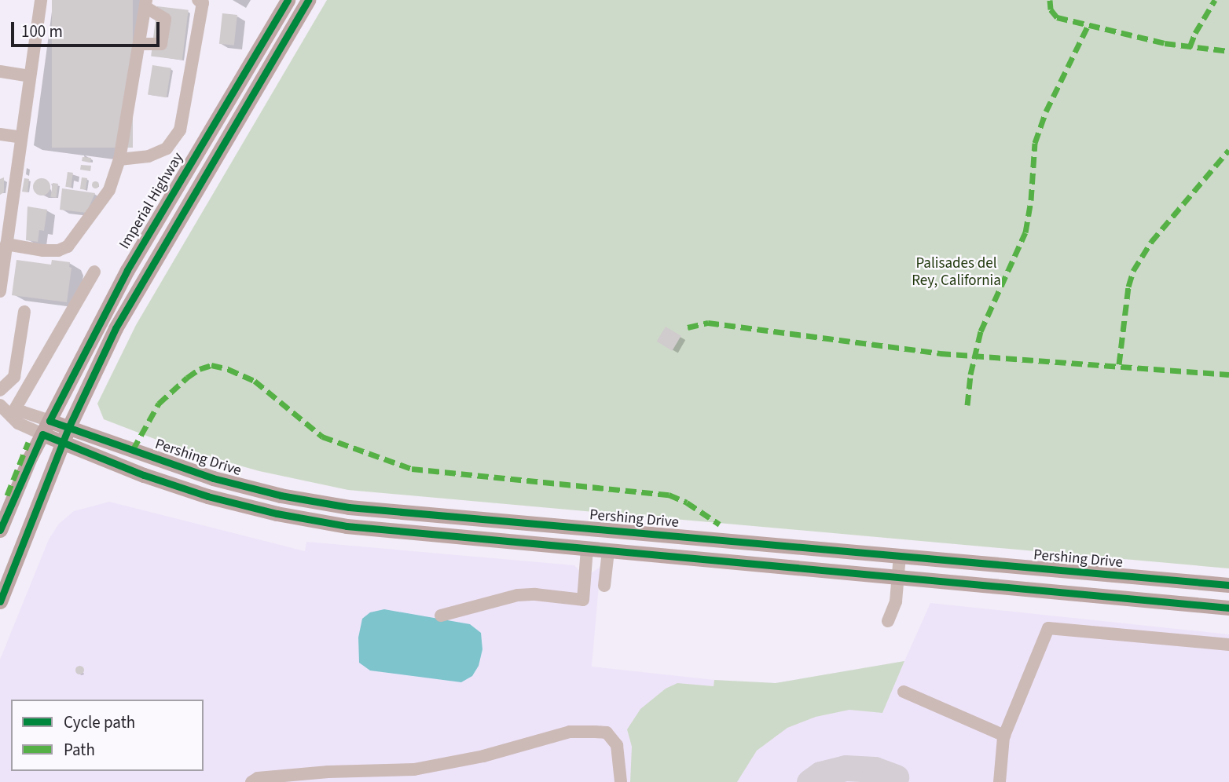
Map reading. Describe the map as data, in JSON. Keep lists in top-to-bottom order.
{
  "streets": {
    "main road": ["Imperial Highway", "Pershing Drive"]
  },
  "crossings": [
    ["Imperial Highway", "Pershing Drive"]
  ],
  "parks": ["Palisades del Rey, California"],
  "legend": ["Cycle path", "Path"],
  "scale_bar": "100 m"
}
